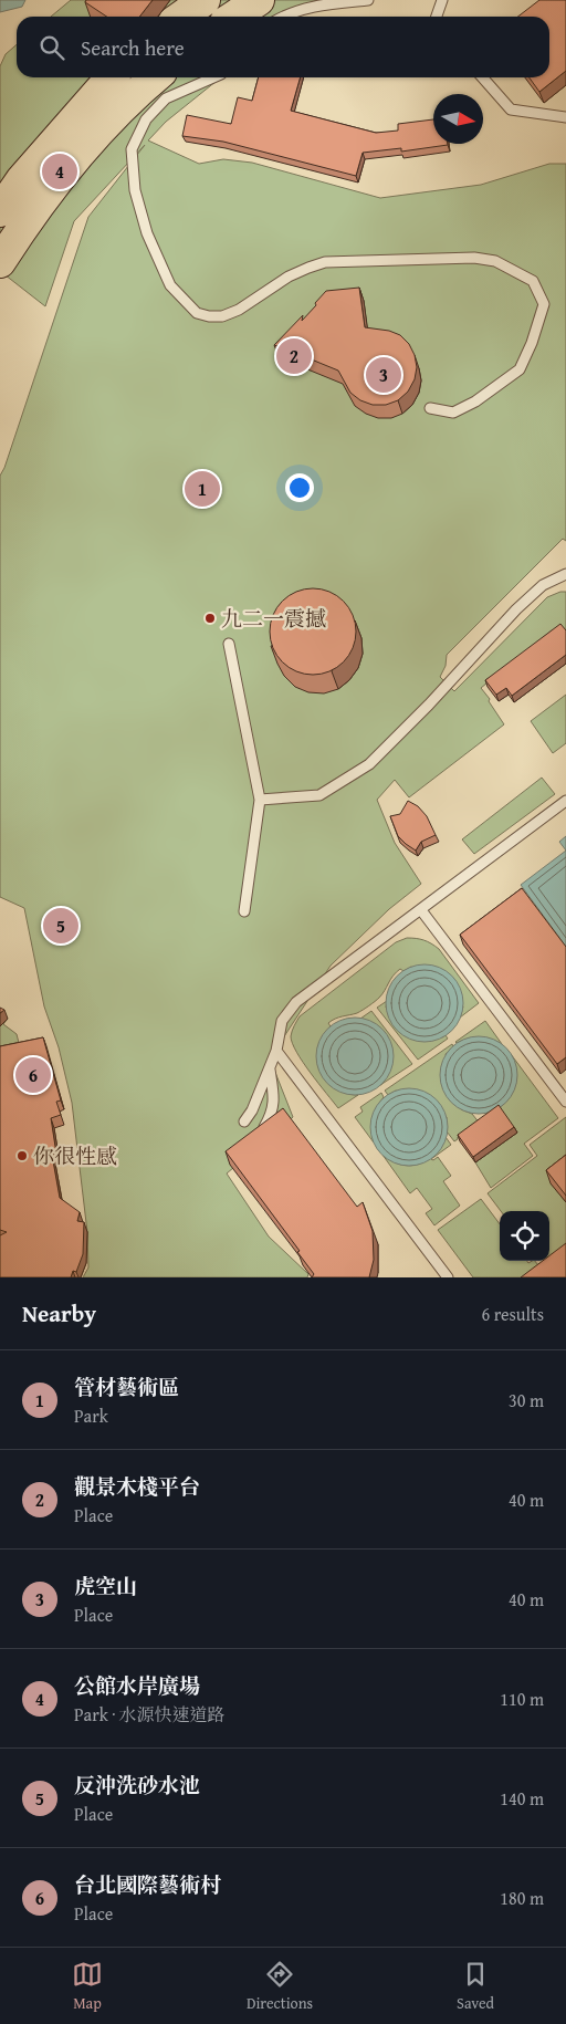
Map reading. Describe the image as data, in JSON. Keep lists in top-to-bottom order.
{
  "places": ["九二一震撼", "你很性感"],
  "north": "right",
  "page": {
    "search": "Search here",
    "pins": [
      "4",
      "2",
      "3",
      "1",
      "5",
      "6"
    ],
    "heading": ["Nearby", "6 results"],
    "list": [
      {
        "mark": "1",
        "name": "管材藝術區",
        "note": "Park",
        "value": "30 m"
      },
      {
        "mark": "2",
        "name": "觀景木棧平台",
        "note": "Place",
        "value": "40 m"
      },
      {
        "mark": "3",
        "name": "虎空山",
        "note": "Place",
        "value": "40 m"
      },
      {
        "mark": "4",
        "name": "公館水岸廣場",
        "note": "Park · 水源快速道路",
        "value": "110 m"
      },
      {
        "mark": "5",
        "name": "反沖洗砂水池",
        "note": "Place",
        "value": "140 m"
      },
      {
        "mark": "6",
        "name": "台北國際藝術村",
        "note": "Place",
        "value": "180 m"
      }
    ],
    "nav": ["Map", "Directions", "Saved"]
  }
}
